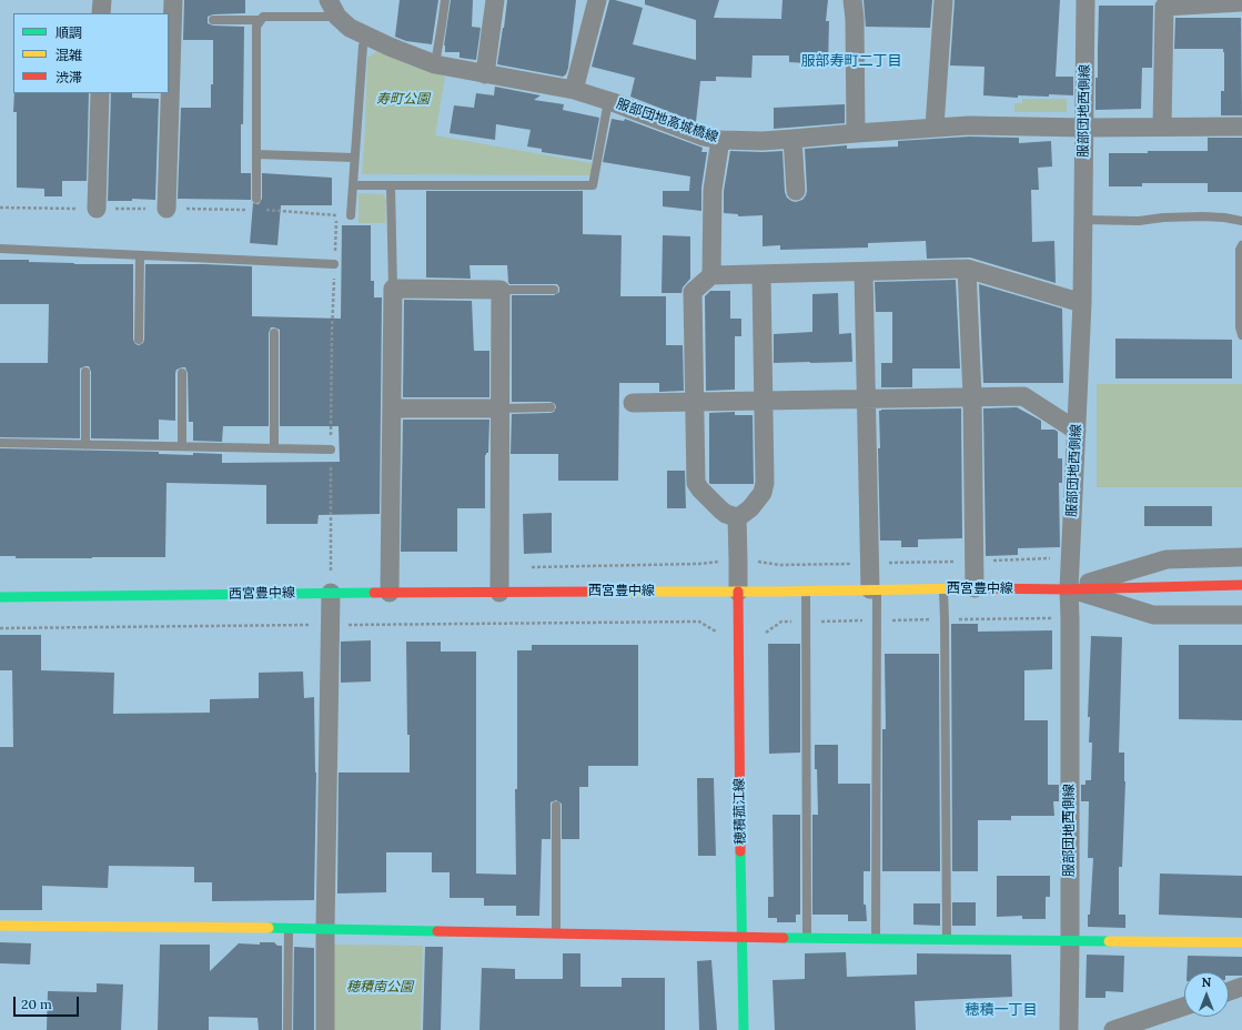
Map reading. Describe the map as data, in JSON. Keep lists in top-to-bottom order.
{
  "streets": {
    "street": [
      "服部団地西側線",
      "服部団地高城橋線",
      "西宮豊中線",
      "穂積菰江線"
    ]
  },
  "crossings": [
    ["服部団地西側線", "服部団地高城橋線"],
    ["服部団地西側線", "西宮豊中線"],
    ["西宮豊中線", "穂積菰江線"]
  ],
  "districts": ["服部寿町二丁目", "穂積一丁目"],
  "parks": ["寿町公園", "穂積南公園"],
  "legend": ["順調", "混雑", "渋滞"],
  "scale_bar": "20 m",
  "north": "top"
}
